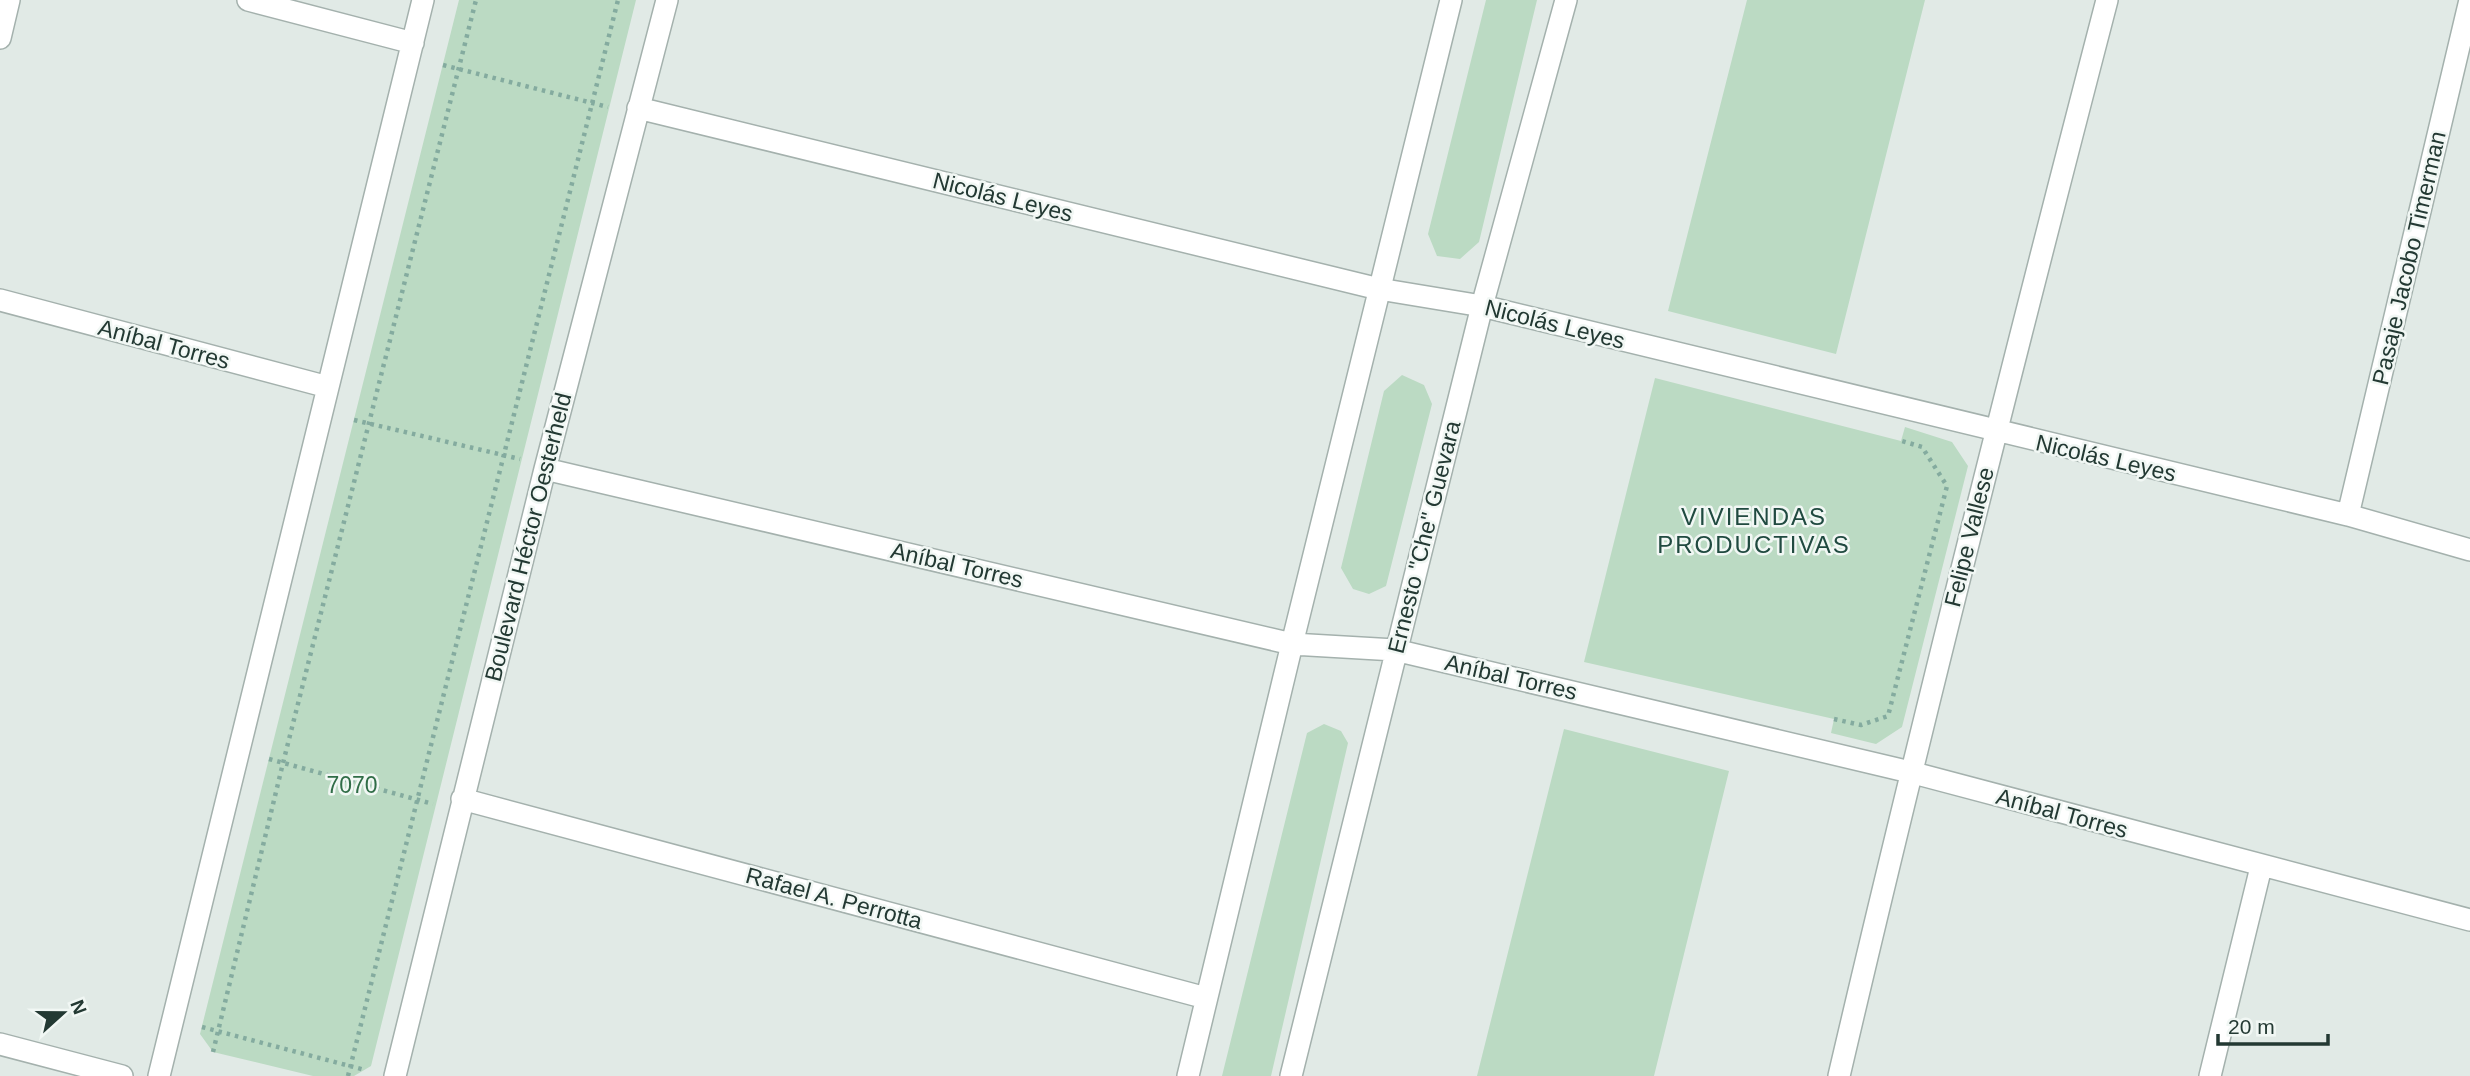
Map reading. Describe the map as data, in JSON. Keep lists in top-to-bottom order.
{
  "streets": {
    "street": [
      "Nicolás Leyes",
      "Pasaje Jacobo Timerman",
      "Aníbal Torres",
      "Boulevard Héctor Oesterheld",
      "Ernesto \"Che\" Guevara",
      "Felipe Vallese",
      "Rafael A. Perrotta"
    ]
  },
  "crossings": [
    ["Nicolás Leyes", "Pasaje Jacobo Timerman"],
    ["Nicolás Leyes", "Boulevard Héctor Oesterheld"],
    ["Nicolás Leyes", "Ernesto \"Che\" Guevara"],
    ["Nicolás Leyes", "Felipe Vallese"],
    ["Aníbal Torres", "Boulevard Héctor Oesterheld"],
    ["Aníbal Torres", "Ernesto \"Che\" Guevara"],
    ["Aníbal Torres", "Felipe Vallese"],
    ["Boulevard Héctor Oesterheld", "Rafael A. Perrotta"]
  ],
  "districts": ["VIVIENDAS PRODUCTIVAS"],
  "parks": ["7070"],
  "scale_bar": "20 m",
  "north": "right"
}
